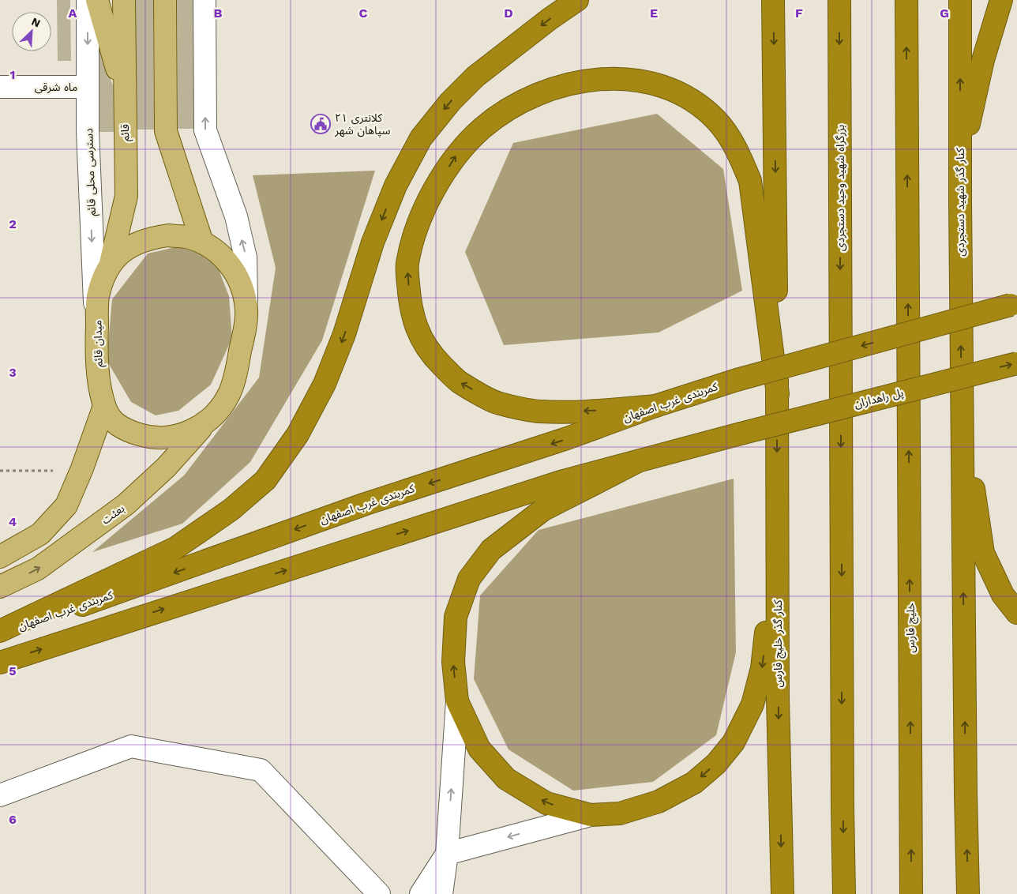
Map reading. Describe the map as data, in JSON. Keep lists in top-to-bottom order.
{
  "streets": {
    "highway": [
      "بزرگراه شهید وحید دستجردی",
      "کنار گذر شهید دستجردی",
      "پل راهداران",
      "کمربندی غرب اصفهان",
      "خلیج فارس",
      "کنار گذر خلیج فارس"
    ],
    "main road": ["قائم", "میدان قائم", "بعثت"],
    "street": ["ماه شرقی", "دسترسی محلی قائم"]
  },
  "crossings": [
    ["ماه شرقی", "دسترسی محلی قائم"],
    ["قائم", "میدان قائم"],
    ["دسترسی محلی قائم", "میدان قائم"],
    ["میدان قائم", "بعثت"]
  ],
  "one_way": ["پل راهداران"],
  "places": {
    "public building": ["کلانتری ۲۱ سپاهان شهر"]
  },
  "north": "top right",
  "grid": {
    "columns": [
      "A",
      "B",
      "C",
      "D",
      "E",
      "F",
      "G"
    ],
    "rows": [
      "1",
      "2",
      "3",
      "4",
      "5",
      "6"
    ]
  }
}
